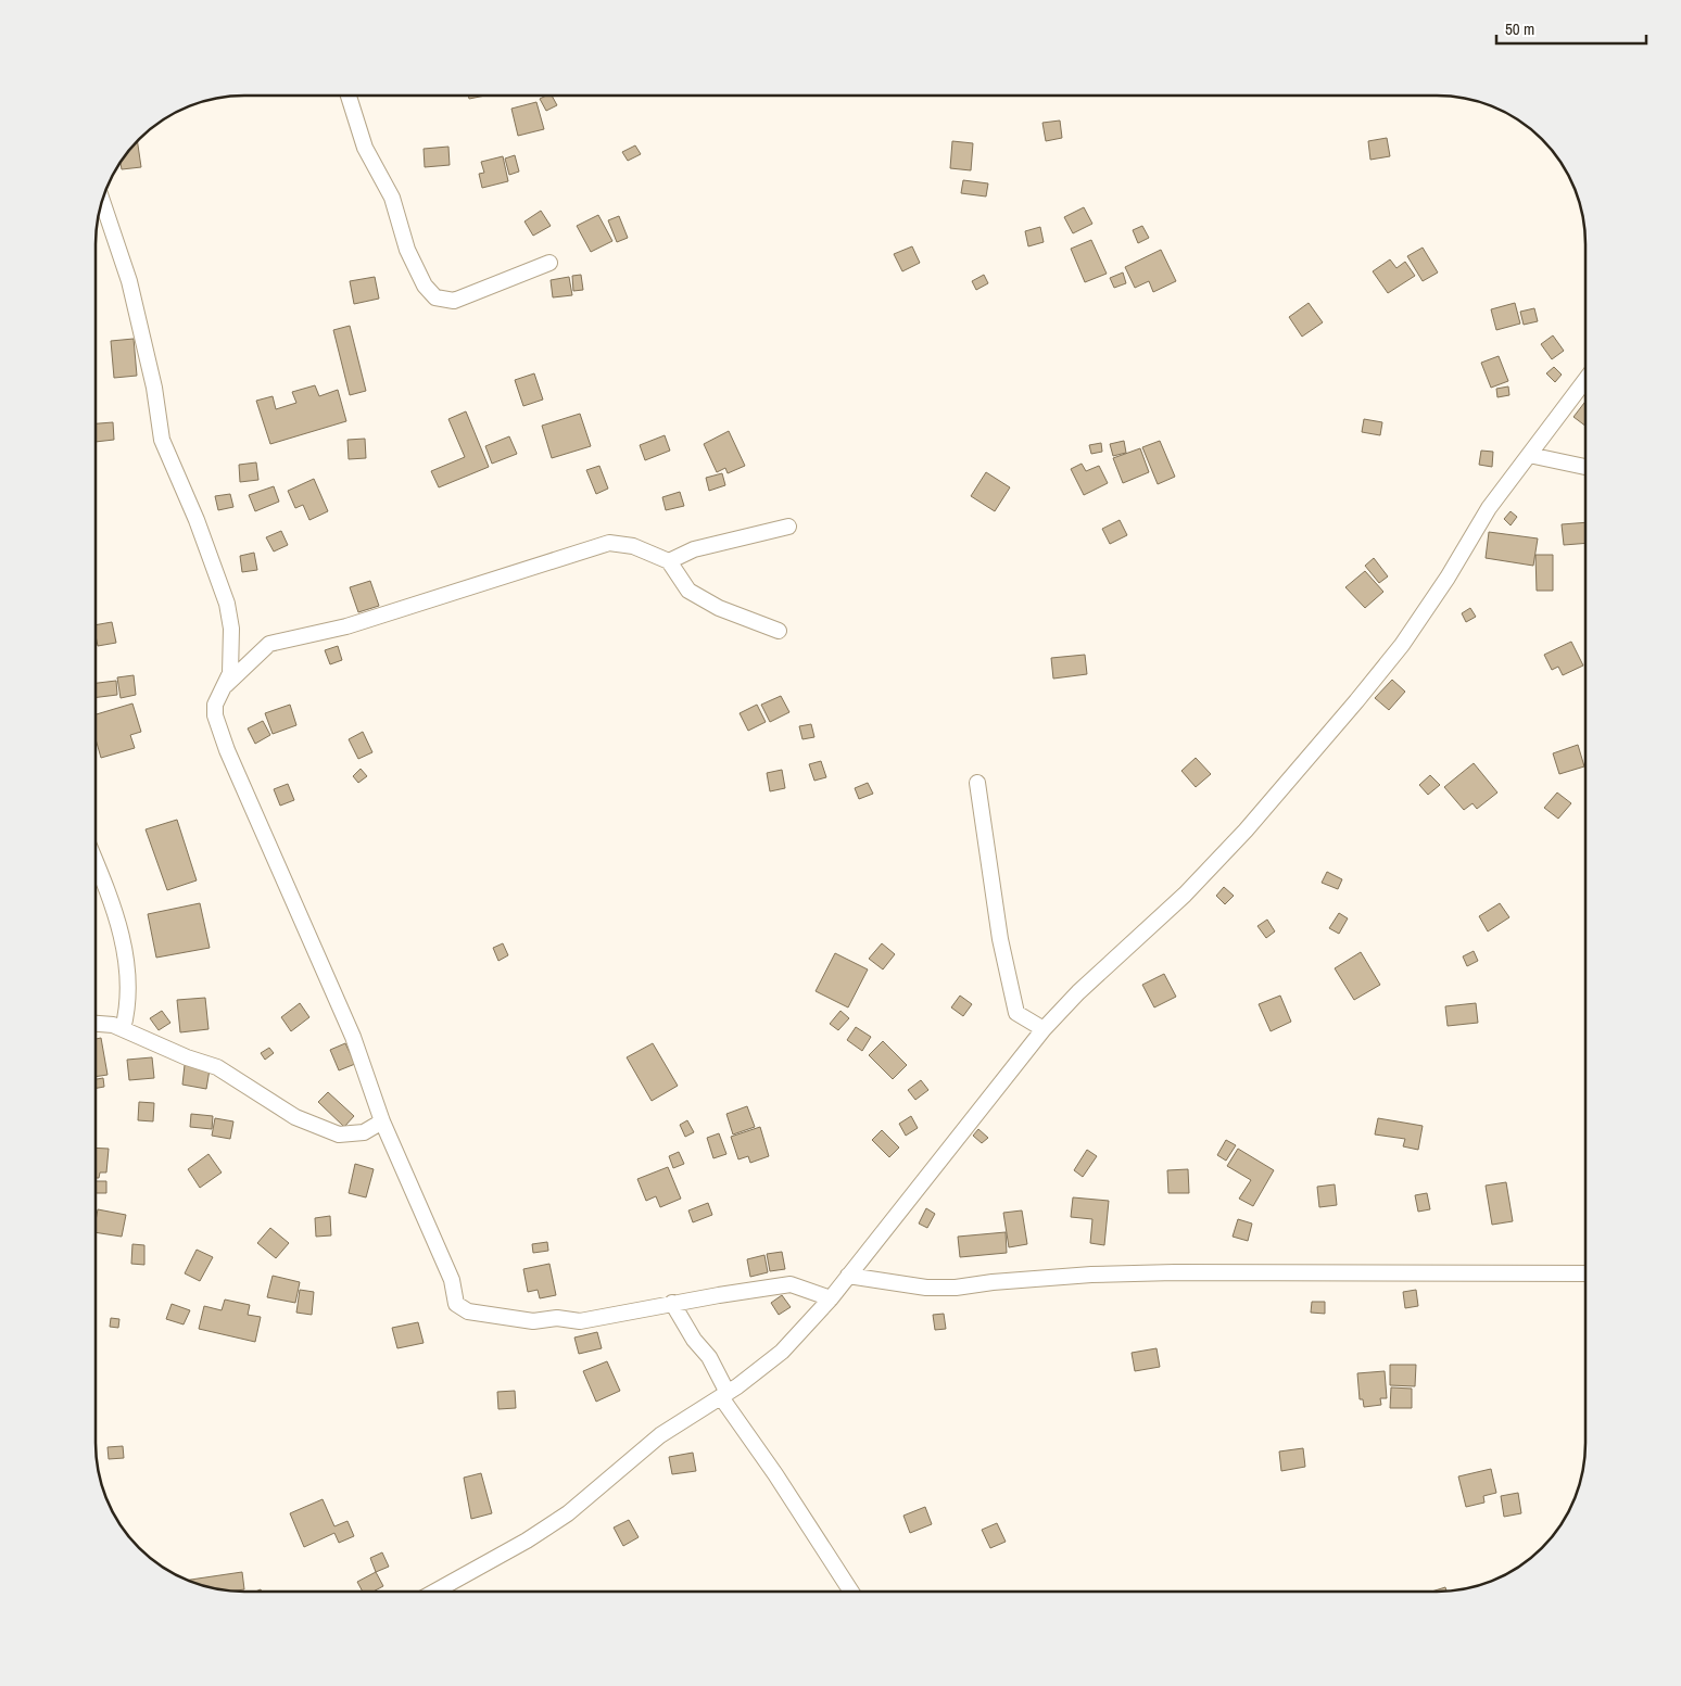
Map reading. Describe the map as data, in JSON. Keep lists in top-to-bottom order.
{
  "scale_bar": "50 m"
}
